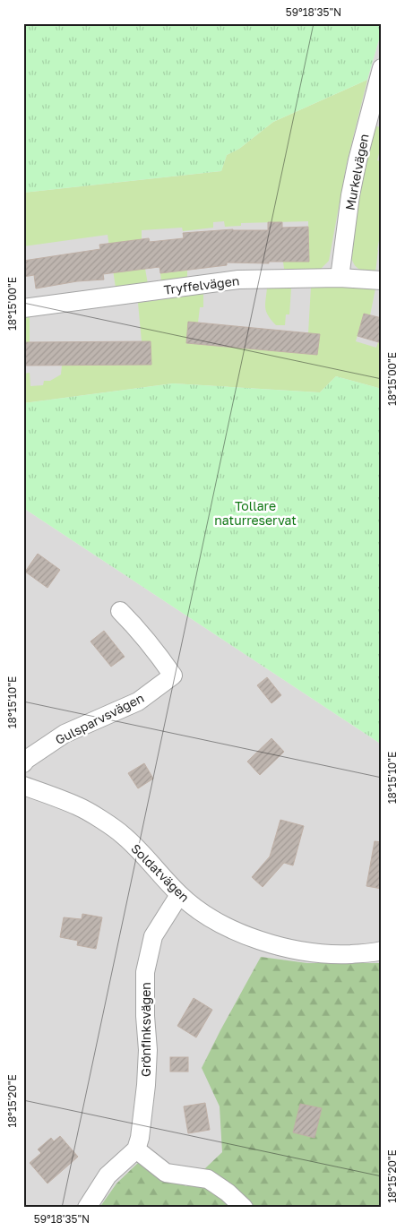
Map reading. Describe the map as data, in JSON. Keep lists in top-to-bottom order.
{
  "streets": {
    "street": [
      "Murkelvägen",
      "Tryffelvägen",
      "Gulsparvsvägen",
      "Soldatvägen",
      "Grönfinksvägen"
    ]
  },
  "crossings": [
    ["Murkelvägen", "Tryffelvägen"],
    ["Soldatvägen", "Grönfinksvägen"]
  ],
  "parks": ["Tollare naturreservat"],
  "coordinates": [
    "59°18'35\"N",
    "18°15'00\"E",
    "18°15'10\"E",
    "18°15'20\"E"
  ]
}
